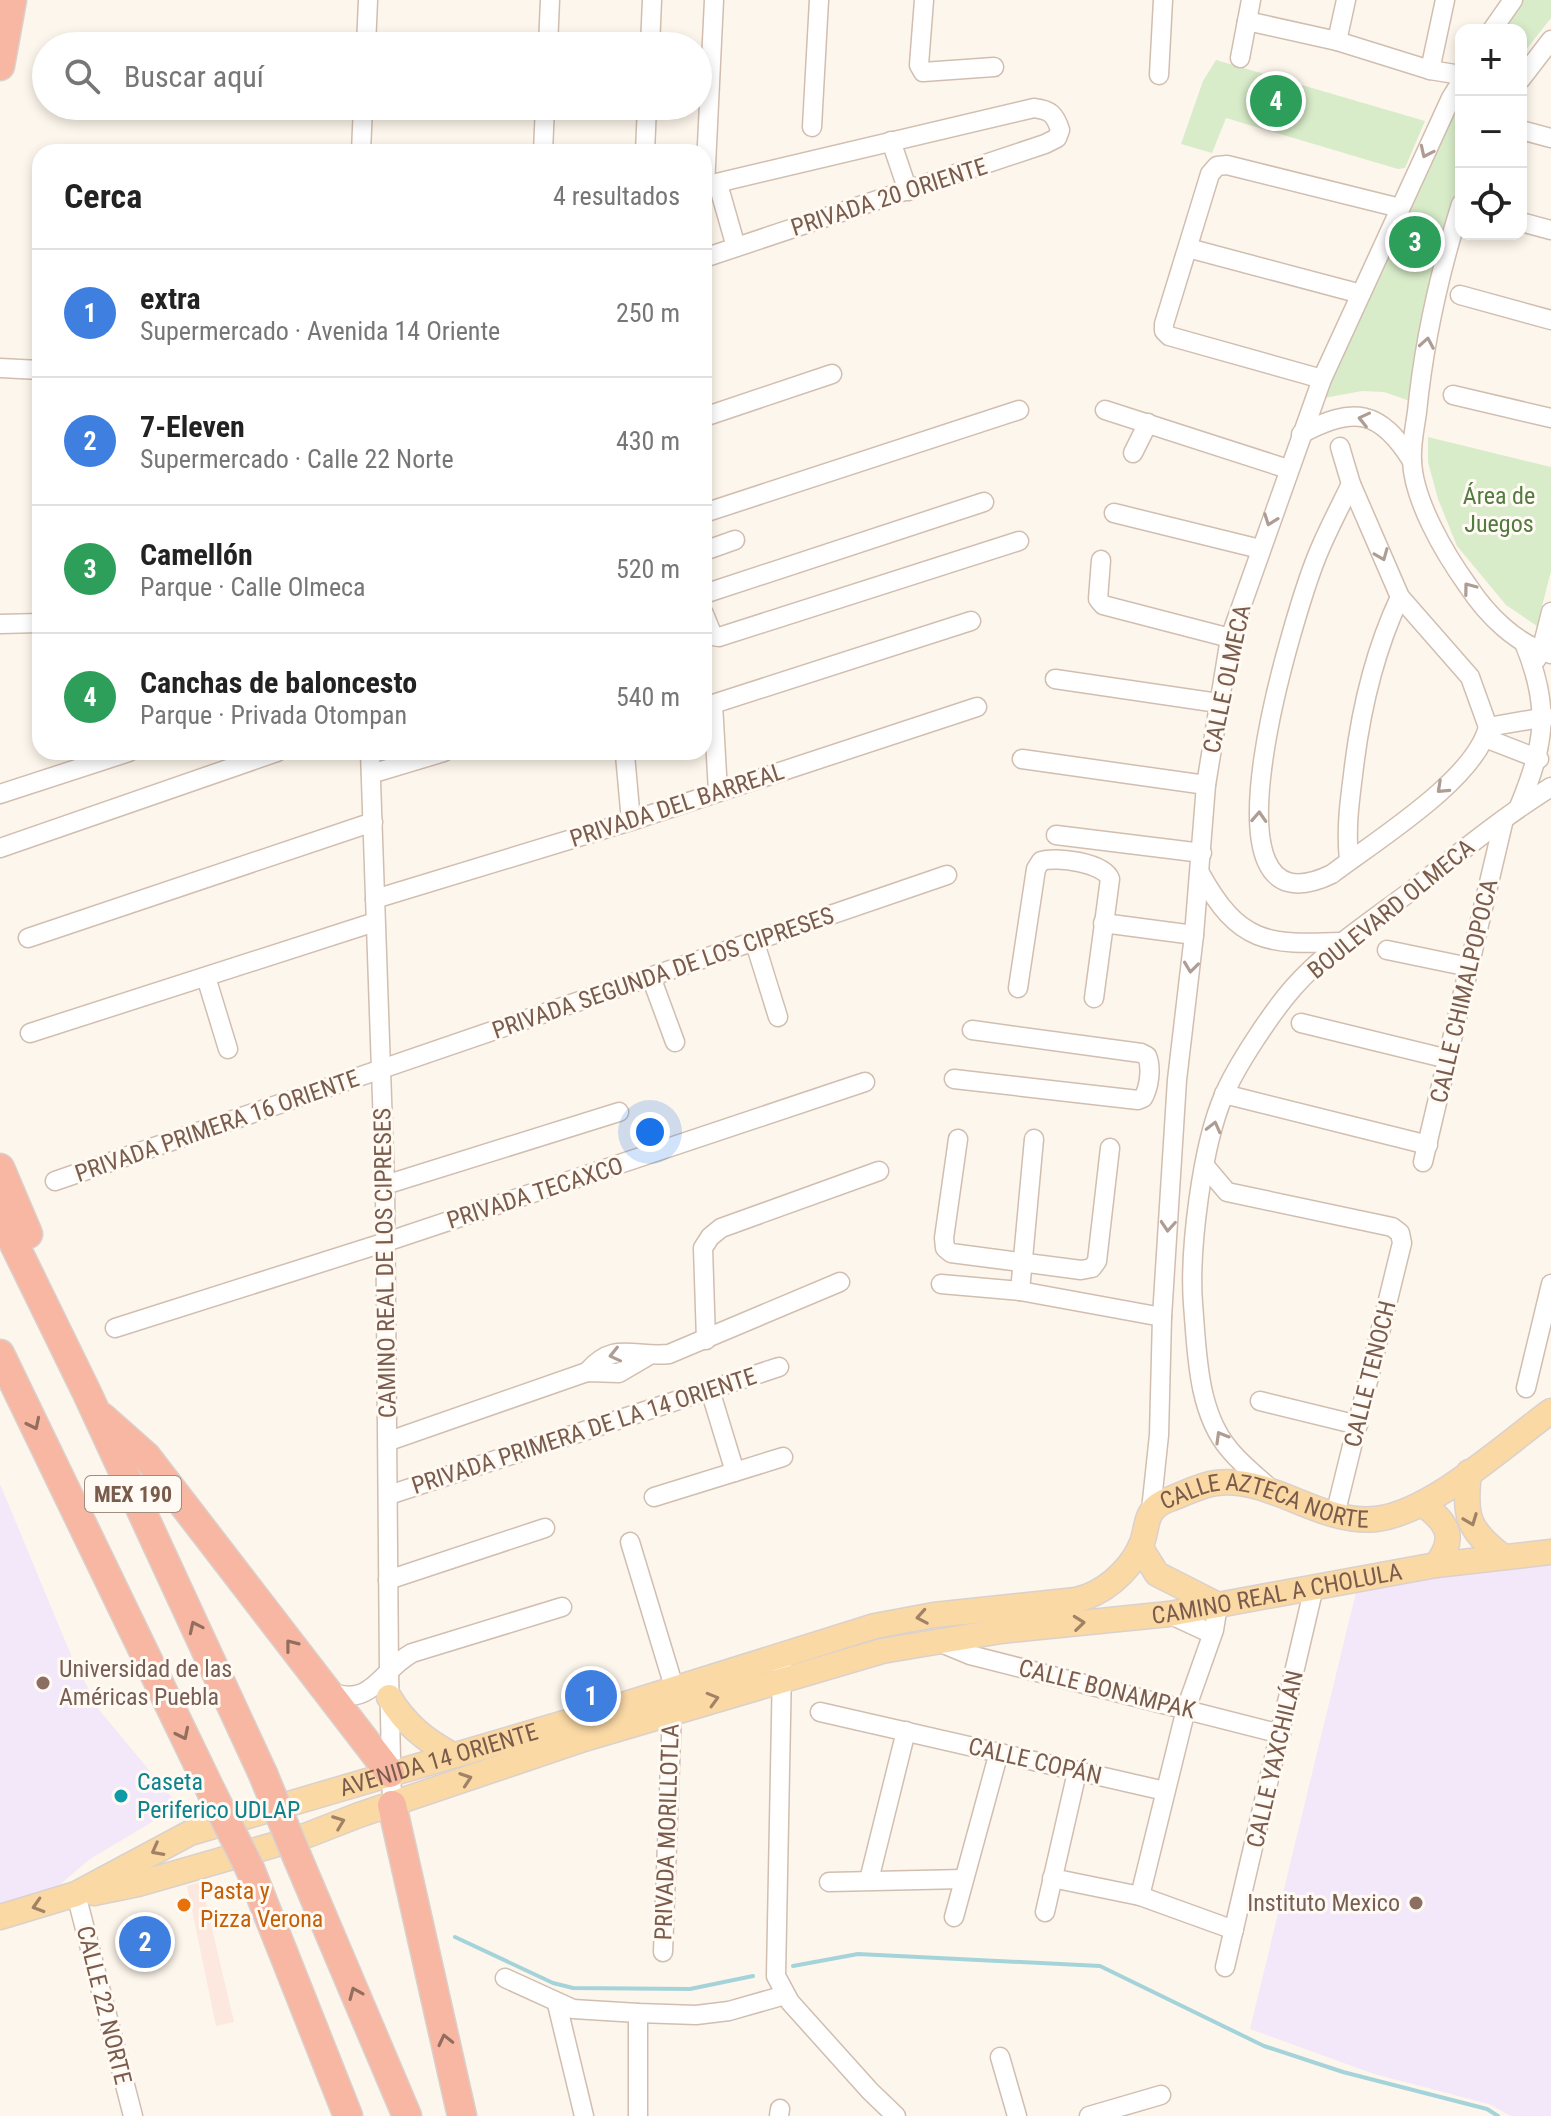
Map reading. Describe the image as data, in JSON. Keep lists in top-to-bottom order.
{
  "streets": {
    "highway": ["MEX 190"],
    "main road": ["CALLE AZTECA NORTE", "CAMINO REAL A CHOLULA", "AVENIDA 14 ORIENTE"],
    "street": [
      "PRIVADA 20 ORIENTE",
      "CALLE OLMECA",
      "PRIVADA DEL BARREAL",
      "BOULEVARD OLMECA",
      "PRIVADA SEGUNDA DE LOS CIPRESES",
      "CALLE CHIMALPOPOCA",
      "PRIVADA PRIMERA 16 ORIENTE",
      "PRIVADA TECAXCO",
      "CAMINO REAL DE LOS CIPRESES",
      "CALLE TENOCH",
      "PRIVADA PRIMERA DE LA 14 ORIENTE",
      "CALLE BONAMPAK",
      "CALLE YAXCHILÁN",
      "CALLE COPÁN",
      "PRIVADA MORILLOTLA",
      "CALLE 22 NORTE"
    ]
  },
  "crossings": [
    ["CALLE OLMECA", "CALLE AZTECA NORTE"],
    ["PRIVADA DEL BARREAL", "CAMINO REAL DE LOS CIPRESES"],
    ["BOULEVARD OLMECA", "CALLE CHIMALPOPOCA"],
    ["BOULEVARD OLMECA", "CALLE TENOCH"],
    ["BOULEVARD OLMECA", "CALLE AZTECA NORTE"],
    ["PRIVADA SEGUNDA DE LOS CIPRESES", "PRIVADA PRIMERA 16 ORIENTE"],
    ["PRIVADA SEGUNDA DE LOS CIPRESES", "CAMINO REAL DE LOS CIPRESES"],
    ["PRIVADA PRIMERA 16 ORIENTE", "CAMINO REAL DE LOS CIPRESES"],
    ["PRIVADA TECAXCO", "CAMINO REAL DE LOS CIPRESES"],
    ["CAMINO REAL DE LOS CIPRESES", "PRIVADA PRIMERA DE LA 14 ORIENTE"],
    ["CAMINO REAL DE LOS CIPRESES", "AVENIDA 14 ORIENTE"],
    ["CALLE TENOCH", "CALLE AZTECA NORTE"],
    ["CALLE AZTECA NORTE", "CAMINO REAL A CHOLULA"],
    ["CALLE AZTECA NORTE", "AVENIDA 14 ORIENTE"],
    ["CAMINO REAL A CHOLULA", "AVENIDA 14 ORIENTE"],
    ["CAMINO REAL A CHOLULA", "CALLE YAXCHILÁN"],
    ["CALLE BONAMPAK", "AVENIDA 14 ORIENTE"],
    ["CALLE BONAMPAK", "CALLE YAXCHILÁN"],
    ["AVENIDA 14 ORIENTE", "PRIVADA MORILLOTLA"],
    ["AVENIDA 14 ORIENTE", "CALLE 22 NORTE"]
  ],
  "one_way": ["BOULEVARD OLMECA"],
  "parks": ["Área de Juegos"],
  "places": [
    "Universidad de las Américas Puebla",
    "Caseta Periferico UDLAP",
    "Instituto Mexico",
    "Pasta y Pizza Verona"
  ],
  "page": {
    "map_buttons": ["+", "−"],
    "search": "Buscar aquí",
    "pins": [
      "4",
      "3",
      "1",
      "2"
    ],
    "heading": ["Cerca", "4 resultados"],
    "list": [
      {
        "mark": "1",
        "name": "extra",
        "note": "Supermercado · Avenida 14 Oriente",
        "value": "250 m"
      },
      {
        "mark": "2",
        "name": "7-Eleven",
        "note": "Supermercado · Calle 22 Norte",
        "value": "430 m"
      },
      {
        "mark": "3",
        "name": "Camellón",
        "note": "Parque · Calle Olmeca",
        "value": "520 m"
      },
      {
        "mark": "4",
        "name": "Canchas de baloncesto",
        "note": "Parque · Privada Otompan",
        "value": "540 m"
      }
    ]
  }
}
